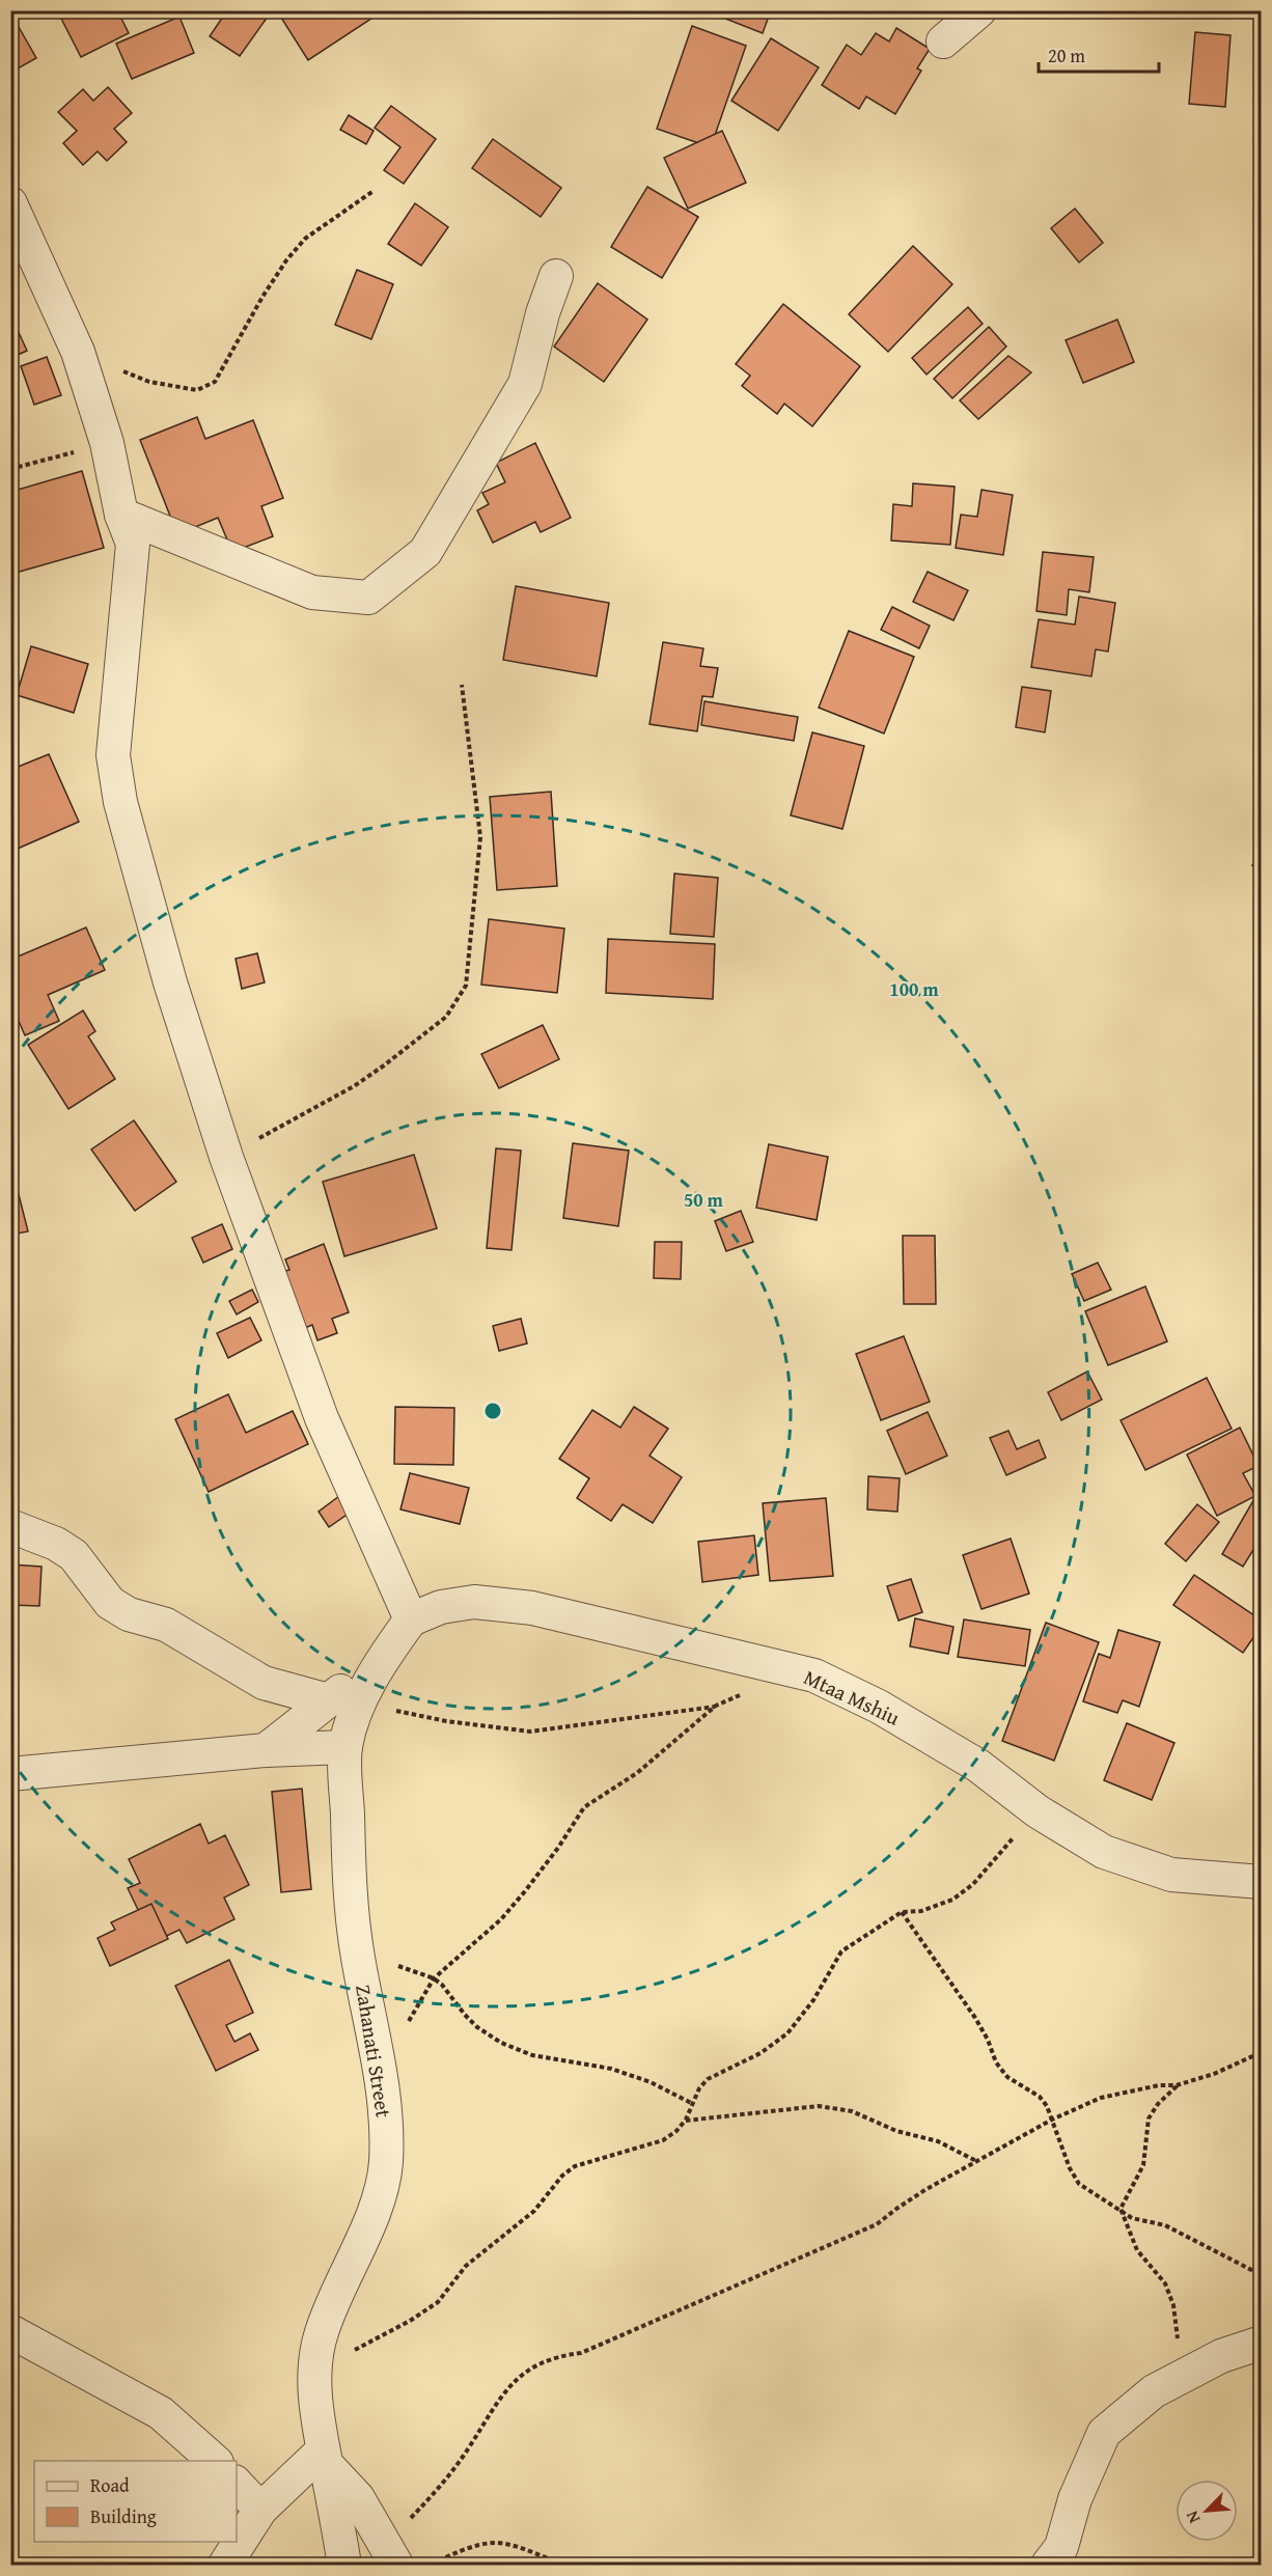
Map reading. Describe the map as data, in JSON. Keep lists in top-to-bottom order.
{
  "streets": {
    "street": ["Mtaa Mshiu", "Zahanati Street"]
  },
  "legend": ["Road", "Building"],
  "scale_bar": "20 m",
  "north": "bottom left",
  "rings": ["100 m", "50 m"]
}
